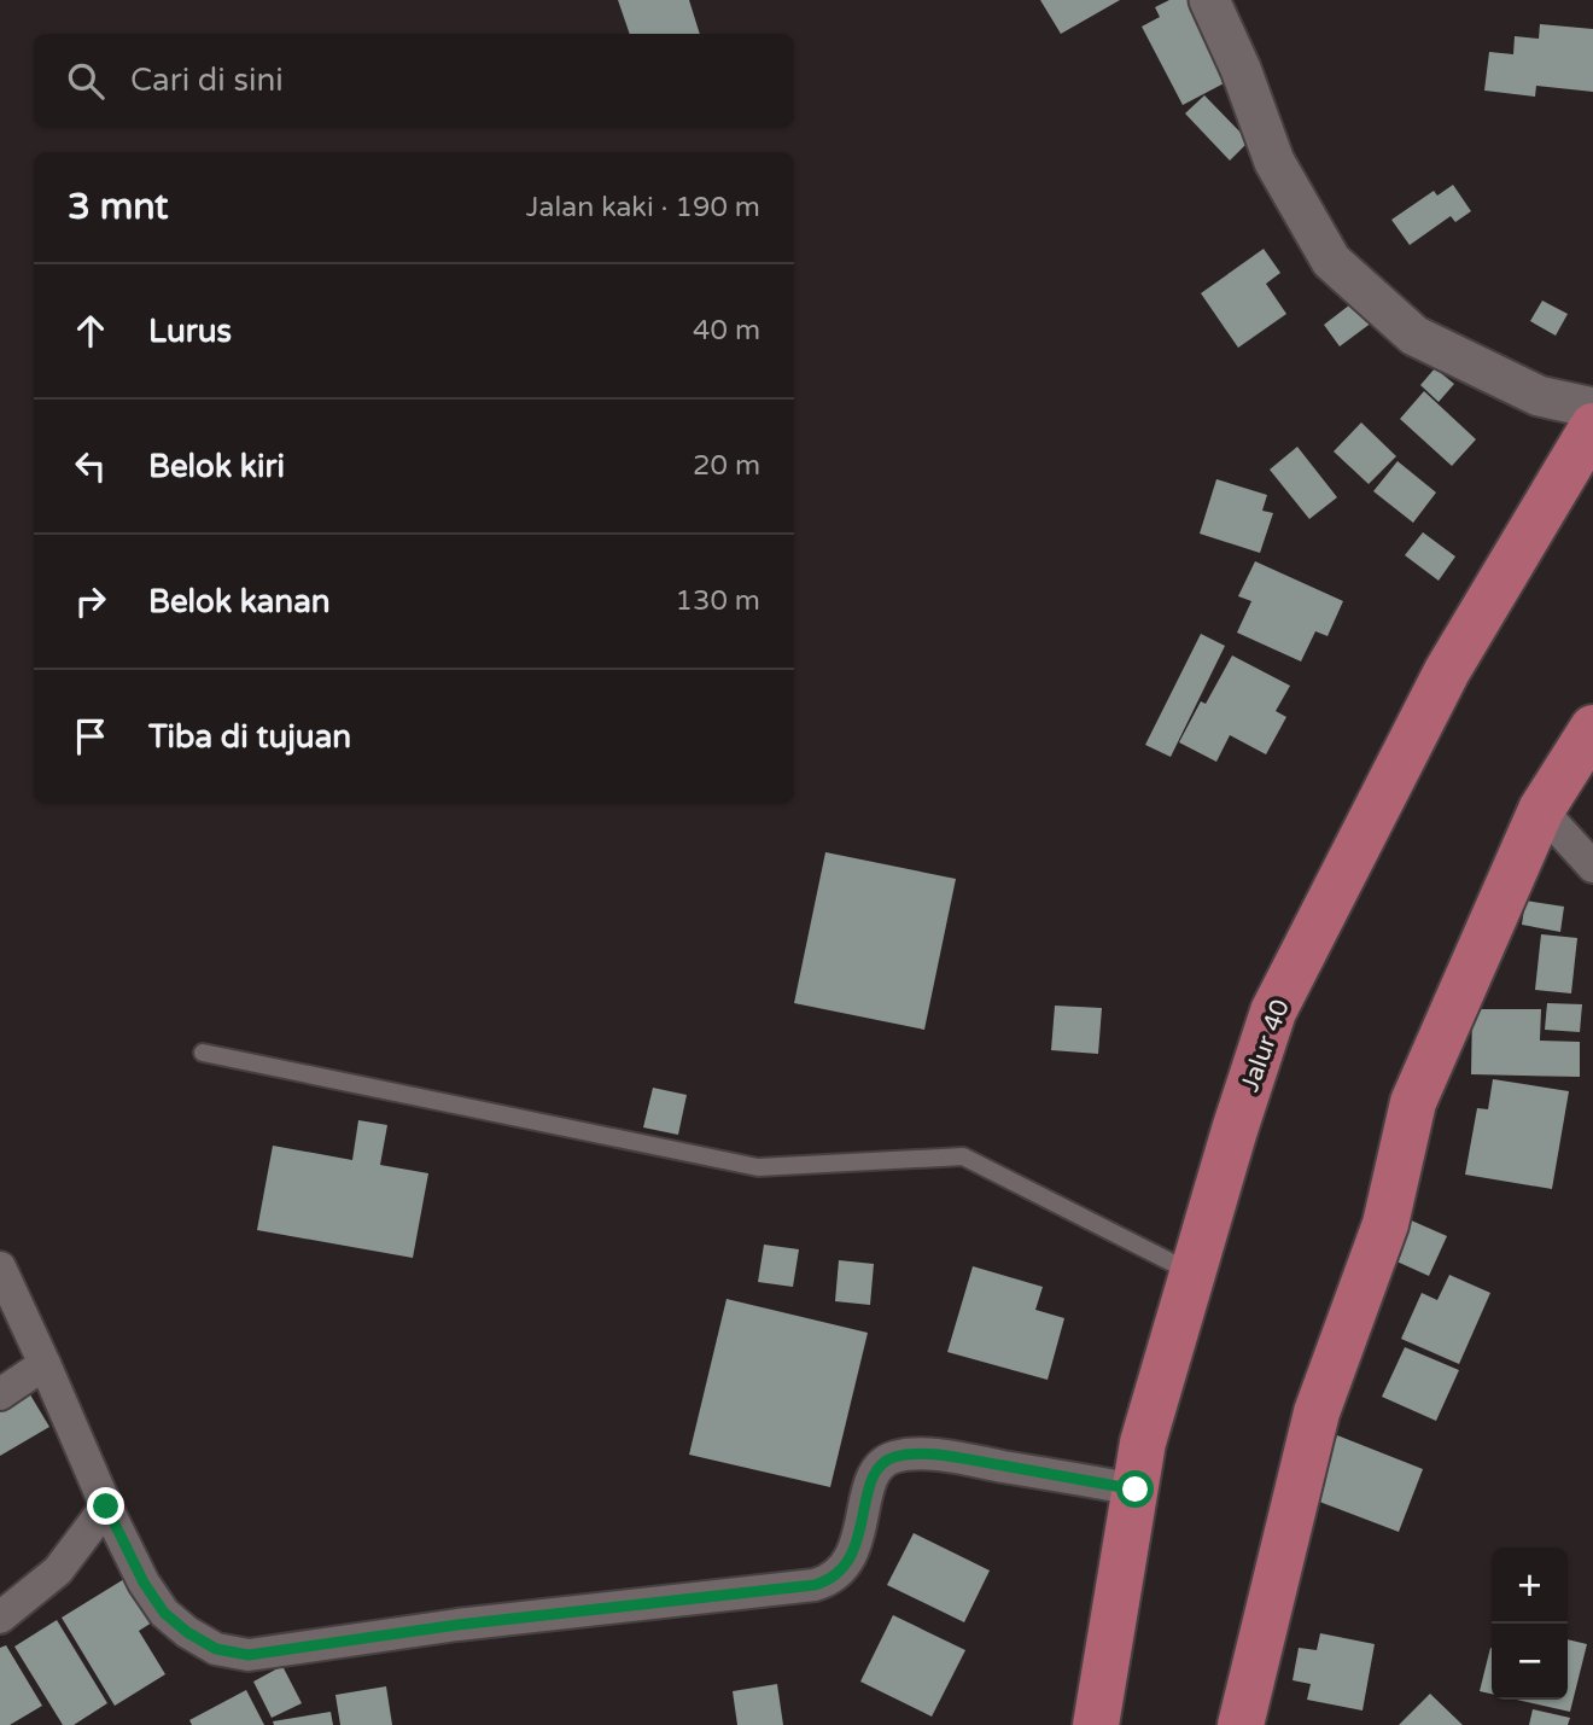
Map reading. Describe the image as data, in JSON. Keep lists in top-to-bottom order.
{
  "streets": {
    "highway": ["Jalur 40"]
  },
  "page": {
    "search": "Cari di sini",
    "heading": ["3 mnt", "Jalan kaki · 190 m"],
    "list": [
      ["Lurus", "40 m"],
      ["Belok kiri", "20 m"],
      ["Belok kanan", "130 m"],
      "Tiba di tujuan"
    ],
    "map_buttons": ["+", "−"]
  }
}
